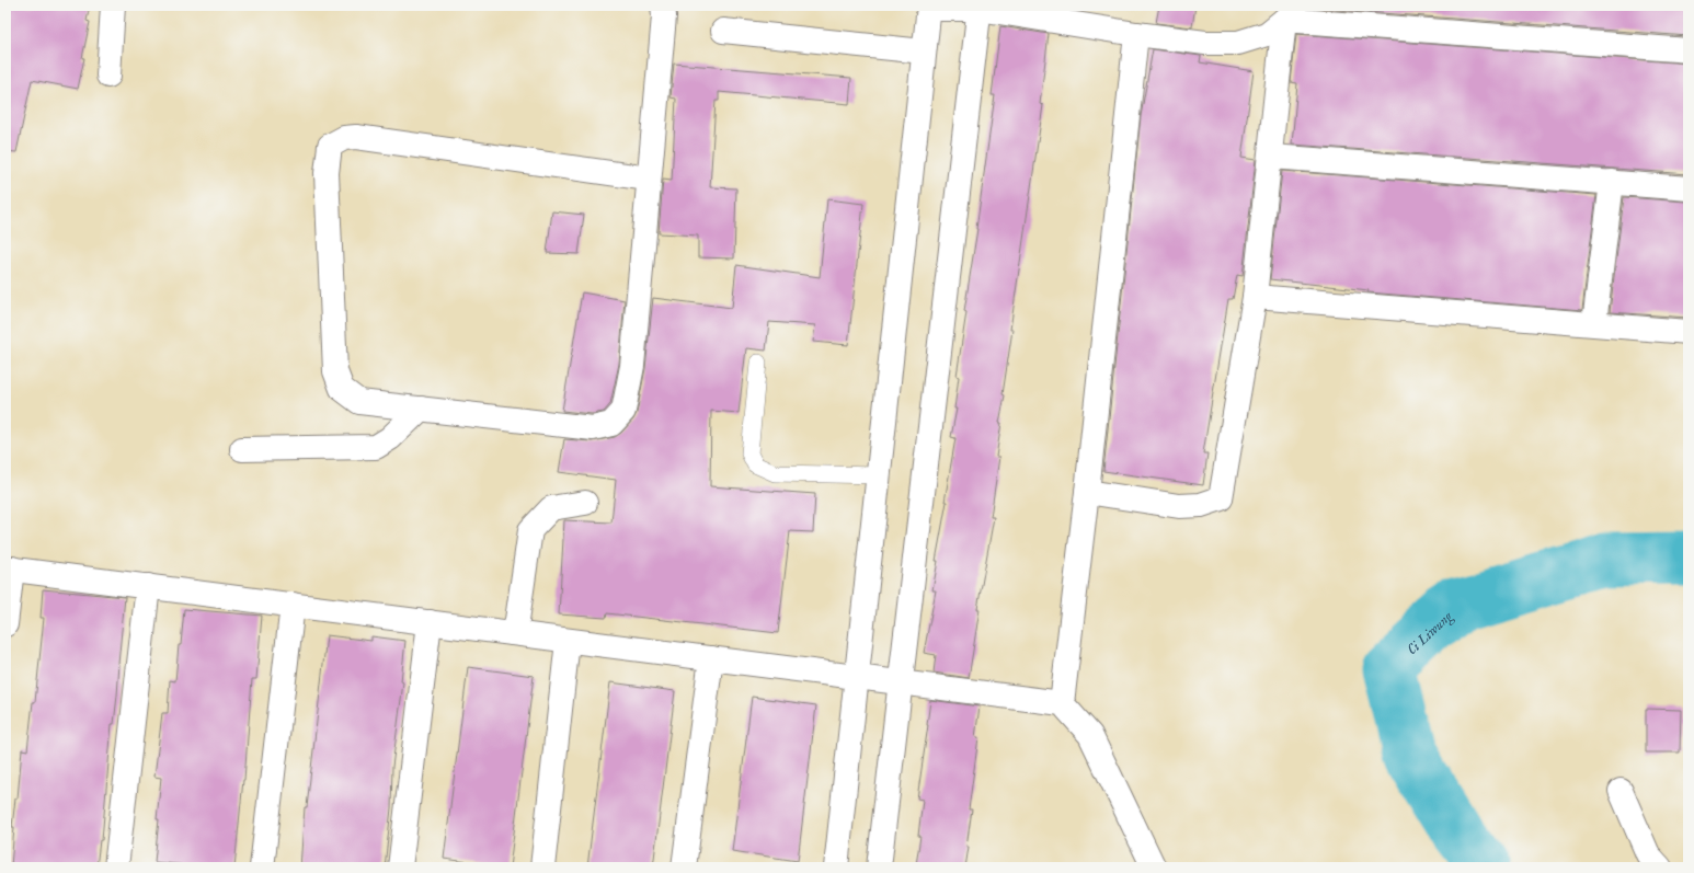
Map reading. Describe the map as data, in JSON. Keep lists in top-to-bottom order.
{
  "water": ["Ci Liwung"]
}
